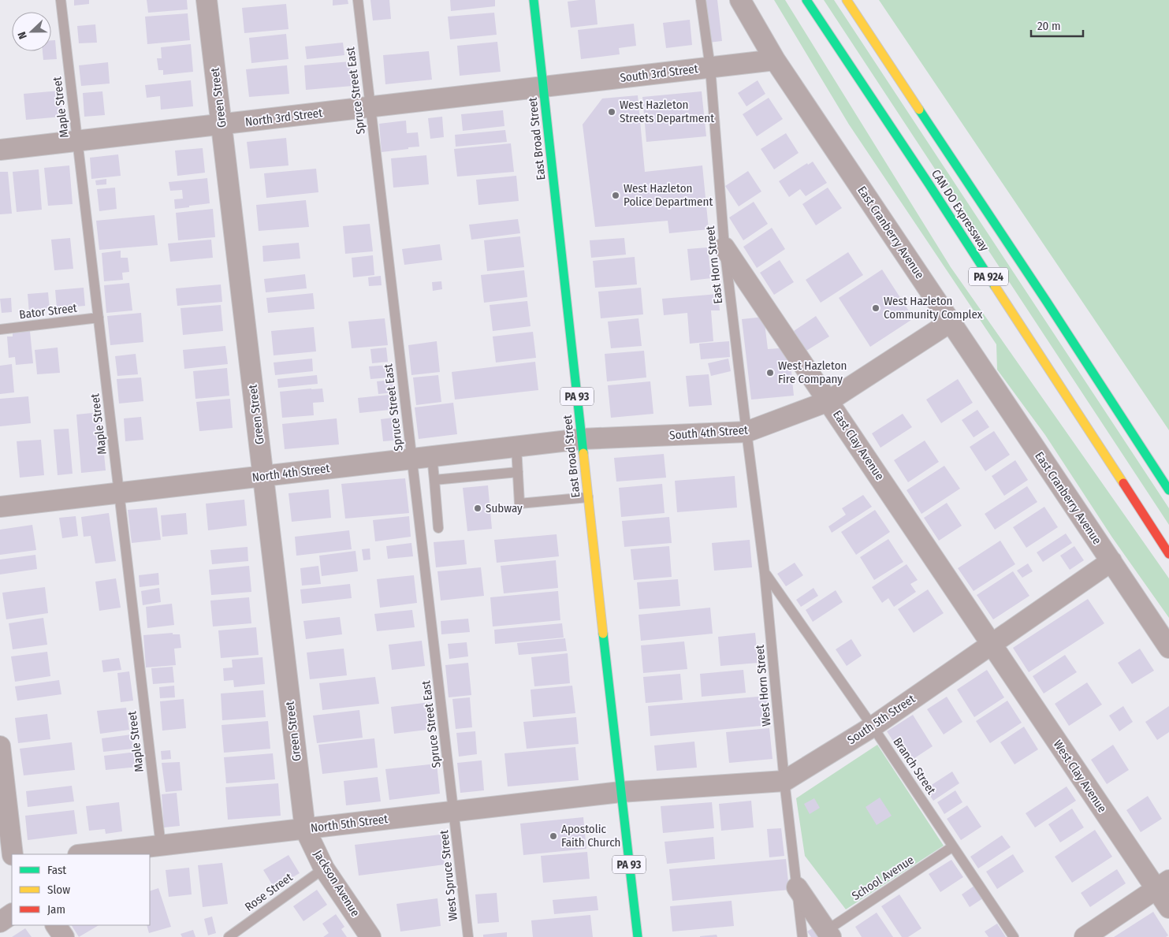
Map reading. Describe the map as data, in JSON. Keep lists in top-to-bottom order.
{
  "streets": {
    "main road": [
      "East Broad Street",
      "CAN DO Expressway",
      "PA 924",
      "PA 93"
    ],
    "street": [
      "South 3rd Street",
      "Green Street",
      "North 3rd Street",
      "East Cranberry Avenue",
      "South 4th Street",
      "East Clay Avenue",
      "North 4th Street",
      "South 5th Street",
      "West Clay Avenue",
      "North 5th Street",
      "Jackson Avenue"
    ],
    "lane": [
      "Spruce Street East",
      "Maple Street",
      "East Horn Street",
      "Bator Street",
      "West Horn Street",
      "Branch Street",
      "West Spruce Street",
      "School Avenue",
      "Rose Street"
    ]
  },
  "crossings": [
    ["South 3rd Street", "North 3rd Street"],
    ["South 3rd Street", "East Broad Street"],
    ["South 3rd Street", "East Cranberry Avenue"],
    ["South 3rd Street", "East Horn Street"],
    ["Spruce Street East", "North 3rd Street"],
    ["Spruce Street East", "North 4th Street"],
    ["Spruce Street East", "North 5th Street"],
    ["Spruce Street East", "West Spruce Street"],
    ["Green Street", "North 3rd Street"],
    ["Green Street", "North 4th Street"],
    ["Green Street", "North 5th Street"],
    ["Green Street", "Jackson Avenue"],
    ["Maple Street", "North 3rd Street"],
    ["Maple Street", "Bator Street"],
    ["Maple Street", "North 4th Street"],
    ["Maple Street", "North 5th Street"],
    ["North 3rd Street", "East Broad Street"],
    ["East Broad Street", "PA 93"],
    ["East Broad Street", "South 4th Street"],
    ["East Broad Street", "North 4th Street"],
    ["East Broad Street", "South 5th Street"],
    ["East Broad Street", "North 5th Street"],
    ["East Cranberry Avenue", "South 4th Street"],
    ["East Cranberry Avenue", "South 5th Street"],
    ["East Horn Street", "South 4th Street"],
    ["East Horn Street", "East Clay Avenue"],
    ["East Horn Street", "West Horn Street"],
    ["PA 93", "South 5th Street"],
    ["PA 93", "North 5th Street"],
    ["South 4th Street", "East Clay Avenue"],
    ["South 4th Street", "North 4th Street"],
    ["South 4th Street", "West Horn Street"],
    ["East Clay Avenue", "South 5th Street"],
    ["East Clay Avenue", "West Clay Avenue"],
    ["West Horn Street", "South 5th Street"],
    ["West Horn Street", "Branch Street"],
    ["South 5th Street", "Branch Street"],
    ["South 5th Street", "West Clay Avenue"],
    ["South 5th Street", "North 5th Street"],
    ["Branch Street", "School Avenue"],
    ["North 5th Street", "West Spruce Street"],
    ["North 5th Street", "Jackson Avenue"],
    ["Jackson Avenue", "Rose Street"]
  ],
  "places": [
    "West Hazleton Streets Department",
    "West Hazleton Police Department",
    "West Hazleton Community Complex",
    "West Hazleton Fire Company",
    "Subway",
    "Apostolic Faith Church"
  ],
  "legend": ["Fast", "Slow", "Jam"],
  "scale_bar": "20 m",
  "north": "left"
}
